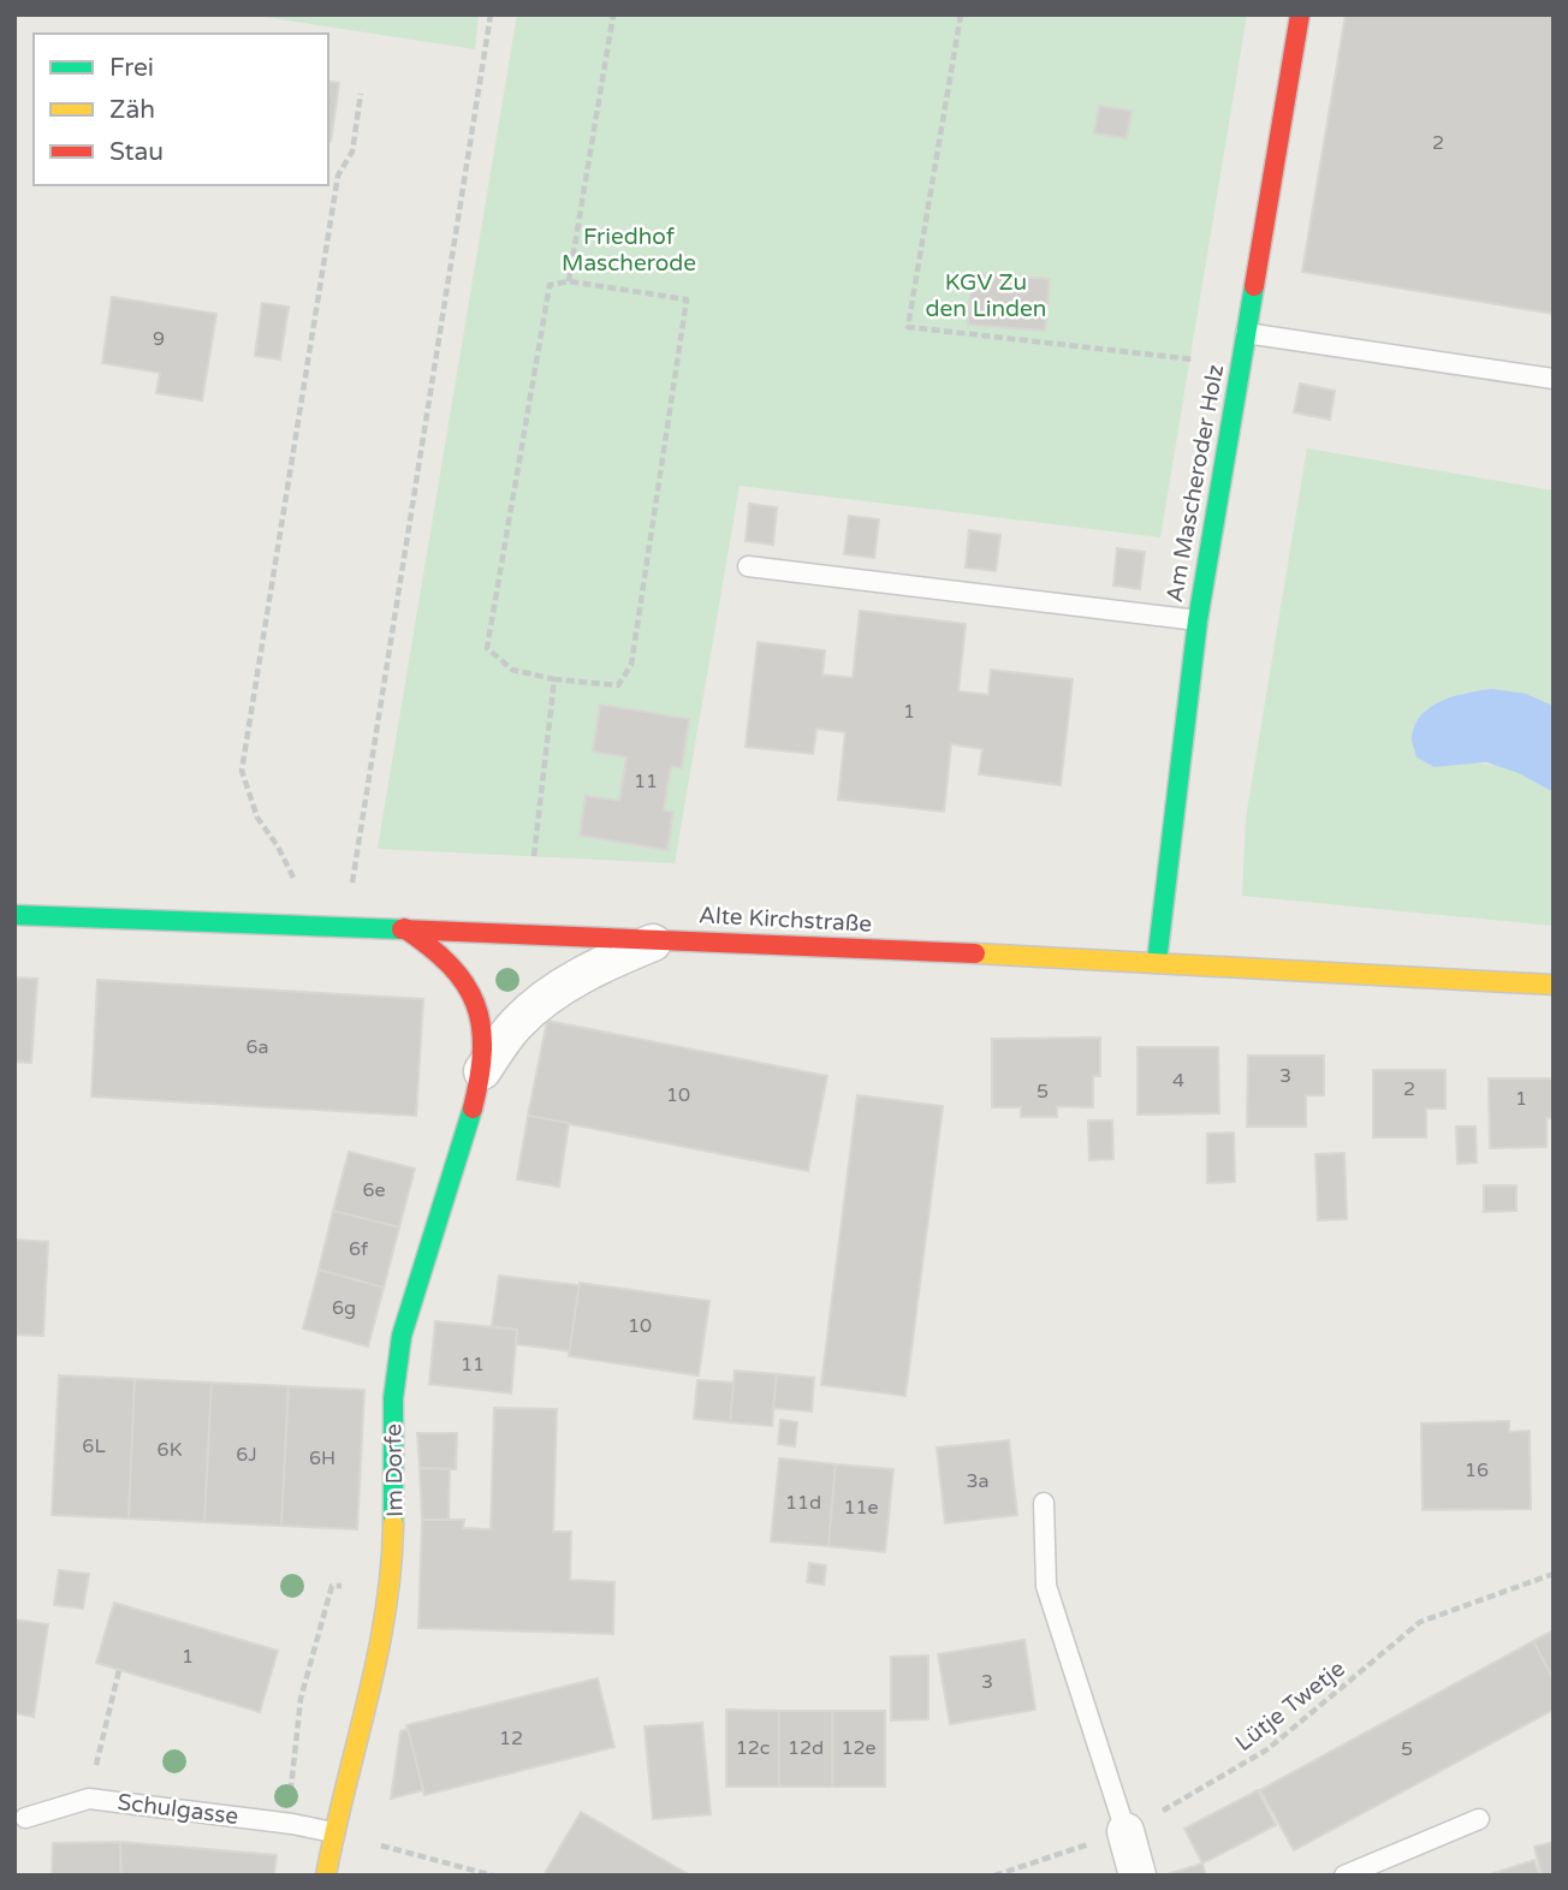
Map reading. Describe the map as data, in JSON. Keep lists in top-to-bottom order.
{
  "streets": {
    "street": ["Am Mascheroder Holz", "Alte Kirchstraße", "Im Dorfe"],
    "lane": ["Schulgasse"],
    "path": ["Lütje Twetje"]
  },
  "crossings": [
    ["Am Mascheroder Holz", "Alte Kirchstraße"],
    ["Alte Kirchstraße", "Im Dorfe"],
    ["Im Dorfe", "Schulgasse"]
  ],
  "parks": ["Friedhof Mascherode", "KGV Zu den Linden"],
  "house_numbers": [
    "2",
    "9",
    "1",
    "11",
    "6a",
    "3",
    "4",
    "2",
    "5",
    "10",
    "1",
    "6e",
    "6f",
    "6g",
    "10",
    "11",
    "6L",
    "6K",
    "6J",
    "6H",
    "16",
    "3a",
    "11d",
    "11e",
    "1",
    "3",
    "12",
    "12c",
    "12d",
    "12e",
    "5"
  ],
  "legend": ["Frei", "Zäh", "Stau"]
}
